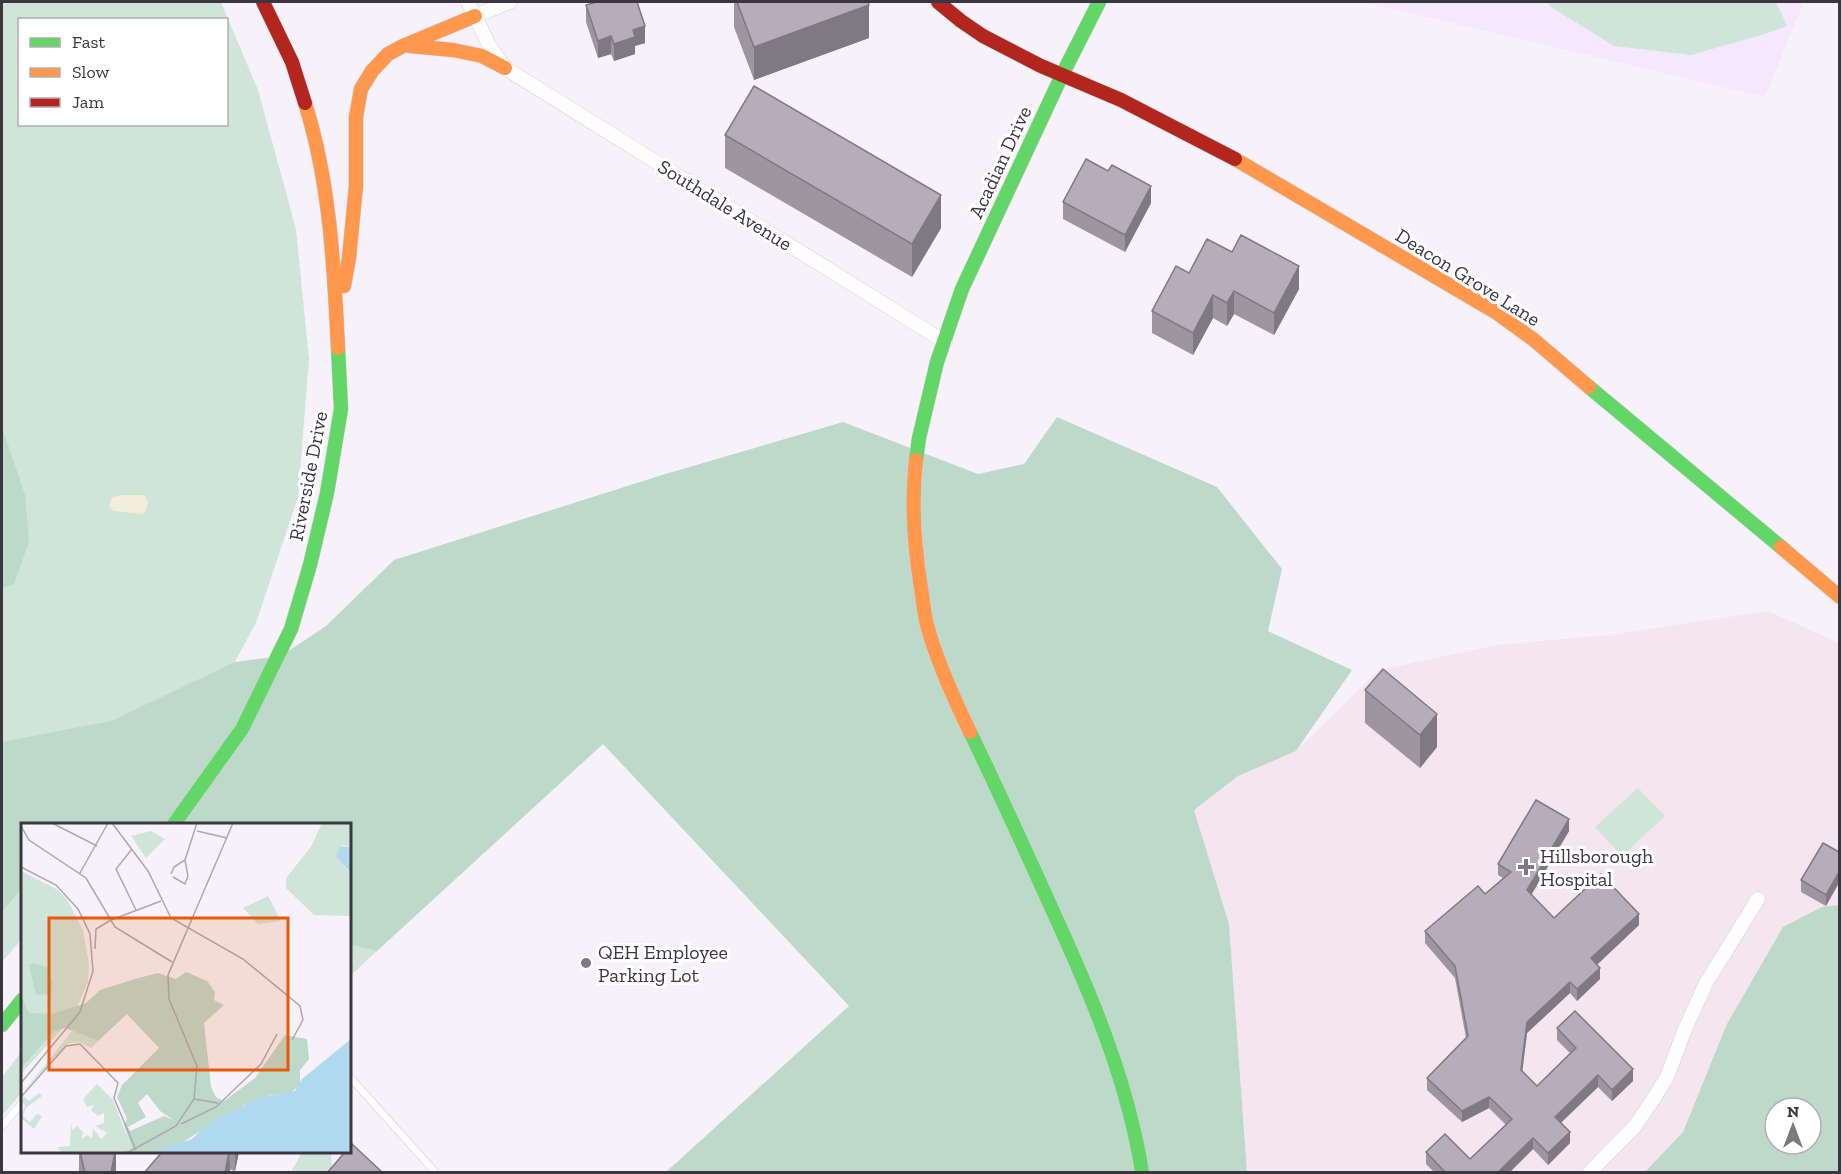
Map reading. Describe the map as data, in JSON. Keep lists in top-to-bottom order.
{
  "streets": {
    "main road": ["Acadian Drive", "Deacon Grove Lane", "Riverside Drive"],
    "street": ["Southdale Avenue"]
  },
  "crossings": [
    ["Acadian Drive", "Southdale Avenue"],
    ["Acadian Drive", "Deacon Grove Lane"]
  ],
  "places": {
    "health": ["Hillsborough Hospital"],
    "other": ["QEH Employee Parking Lot"]
  },
  "legend": ["Fast", "Slow", "Jam"],
  "north": "top"
}
